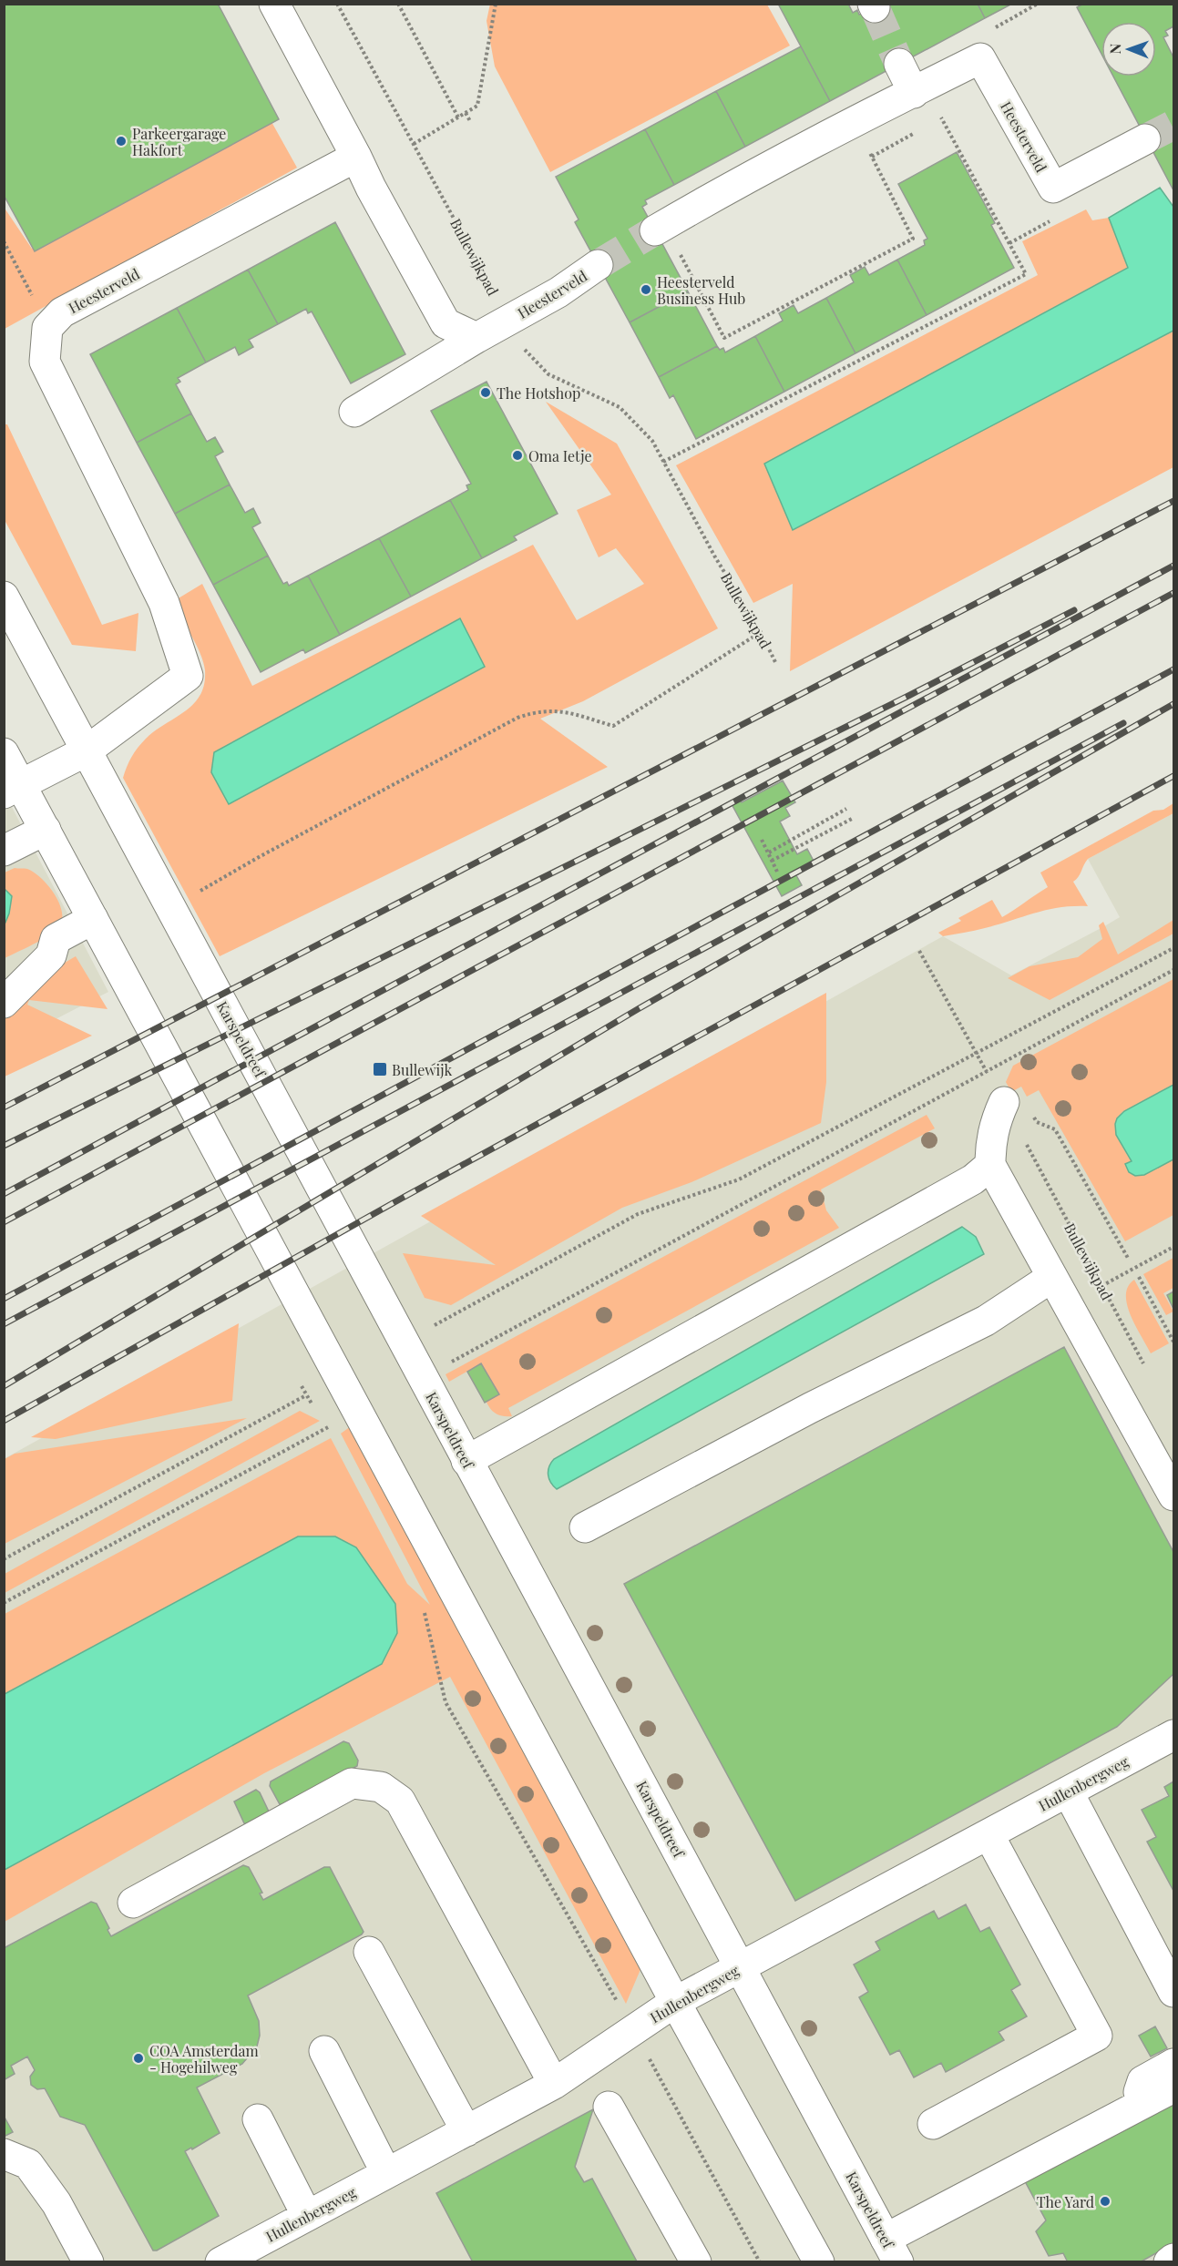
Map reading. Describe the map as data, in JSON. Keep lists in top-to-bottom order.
{
  "streets": {
    "main road": ["Heesterveld", "Karspeldreef", "Hullenbergweg"],
    "path": ["Bullewijkpad"]
  },
  "crossings": [
    ["Heesterveld", "Bullewijkpad"],
    ["Heesterveld", "Karspeldreef"],
    ["Karspeldreef", "Hullenbergweg"]
  ],
  "places": {
    "other": [
      "Parkeergarage Hakfort",
      "Heesterveld Business Hub",
      "The Hotshop",
      "Oma Ietje",
      "COA Amsterdam - Hogehilweg",
      "The Yard"
    ],
    "transit": ["Bullewijk"]
  },
  "north": "left"
}
